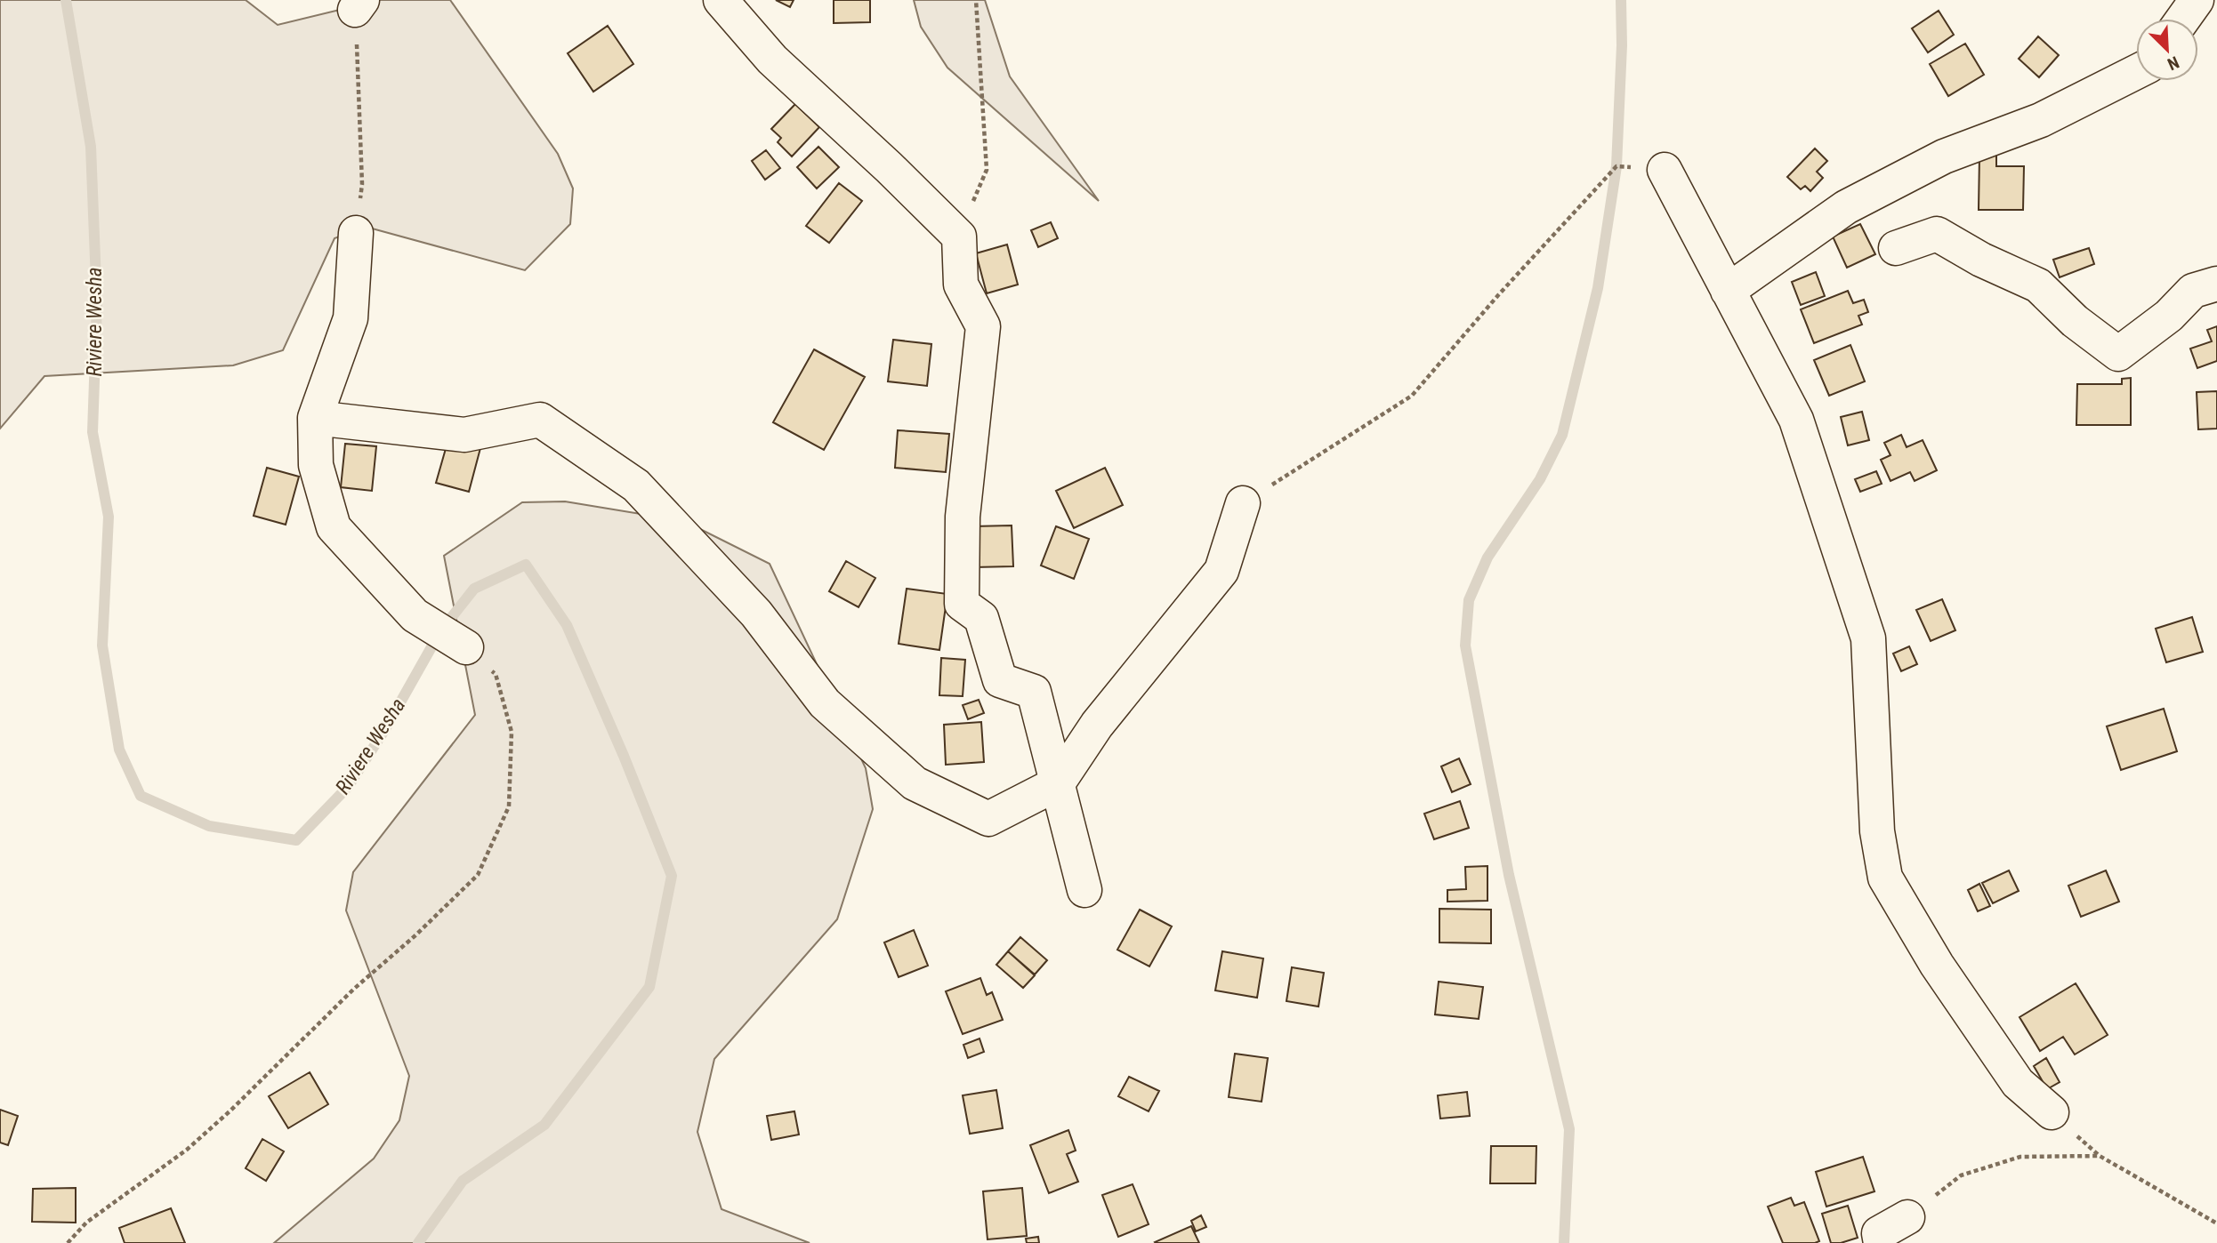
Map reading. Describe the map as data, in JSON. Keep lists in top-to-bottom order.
{
  "water": ["Riviere Wesha"],
  "north": "bottom right"
}
